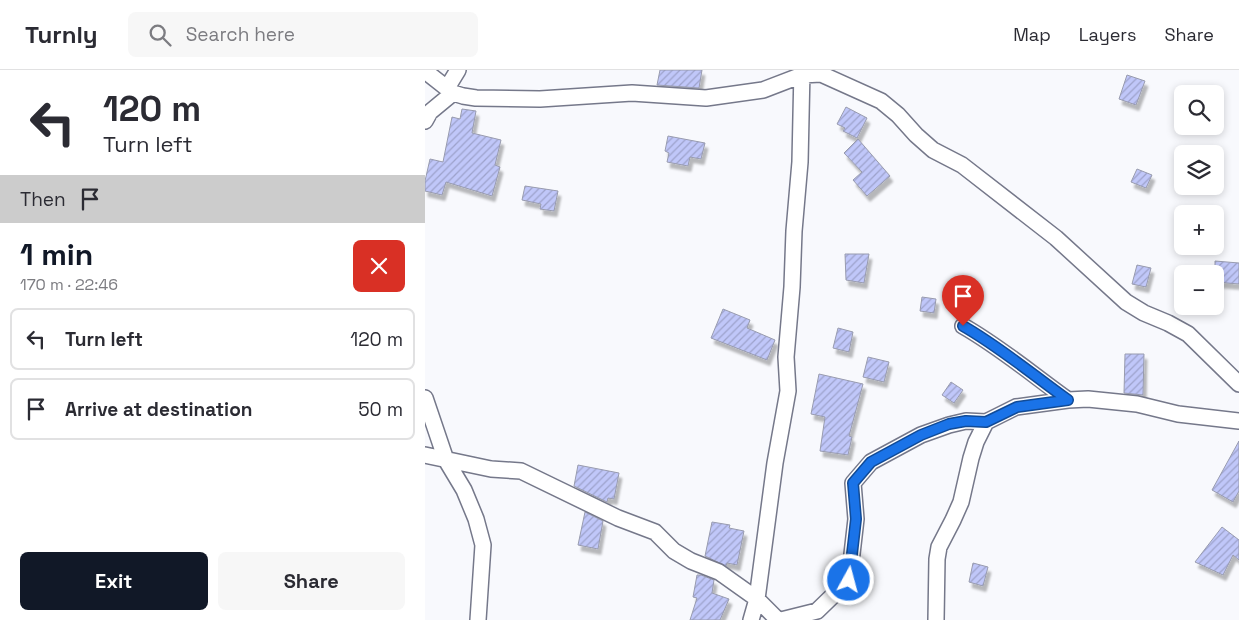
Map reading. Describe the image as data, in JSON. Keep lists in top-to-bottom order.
{
  "page": {
    "header": "Turnly",
    "search": "Search here",
    "nav": ["Map", "Layers", "Share"],
    "turn": ["120 m", "Turn left"],
    "map_buttons": ["+", "−"],
    "then": "Then",
    "heading": ["1 min", "170 m · 22:46"],
    "list": [
      {
        "name": "Turn left",
        "value": "120 m"
      },
      {
        "name": "Arrive at destination",
        "value": "50 m"
      }
    ],
    "buttons": ["Exit", "Share"]
  }
}
